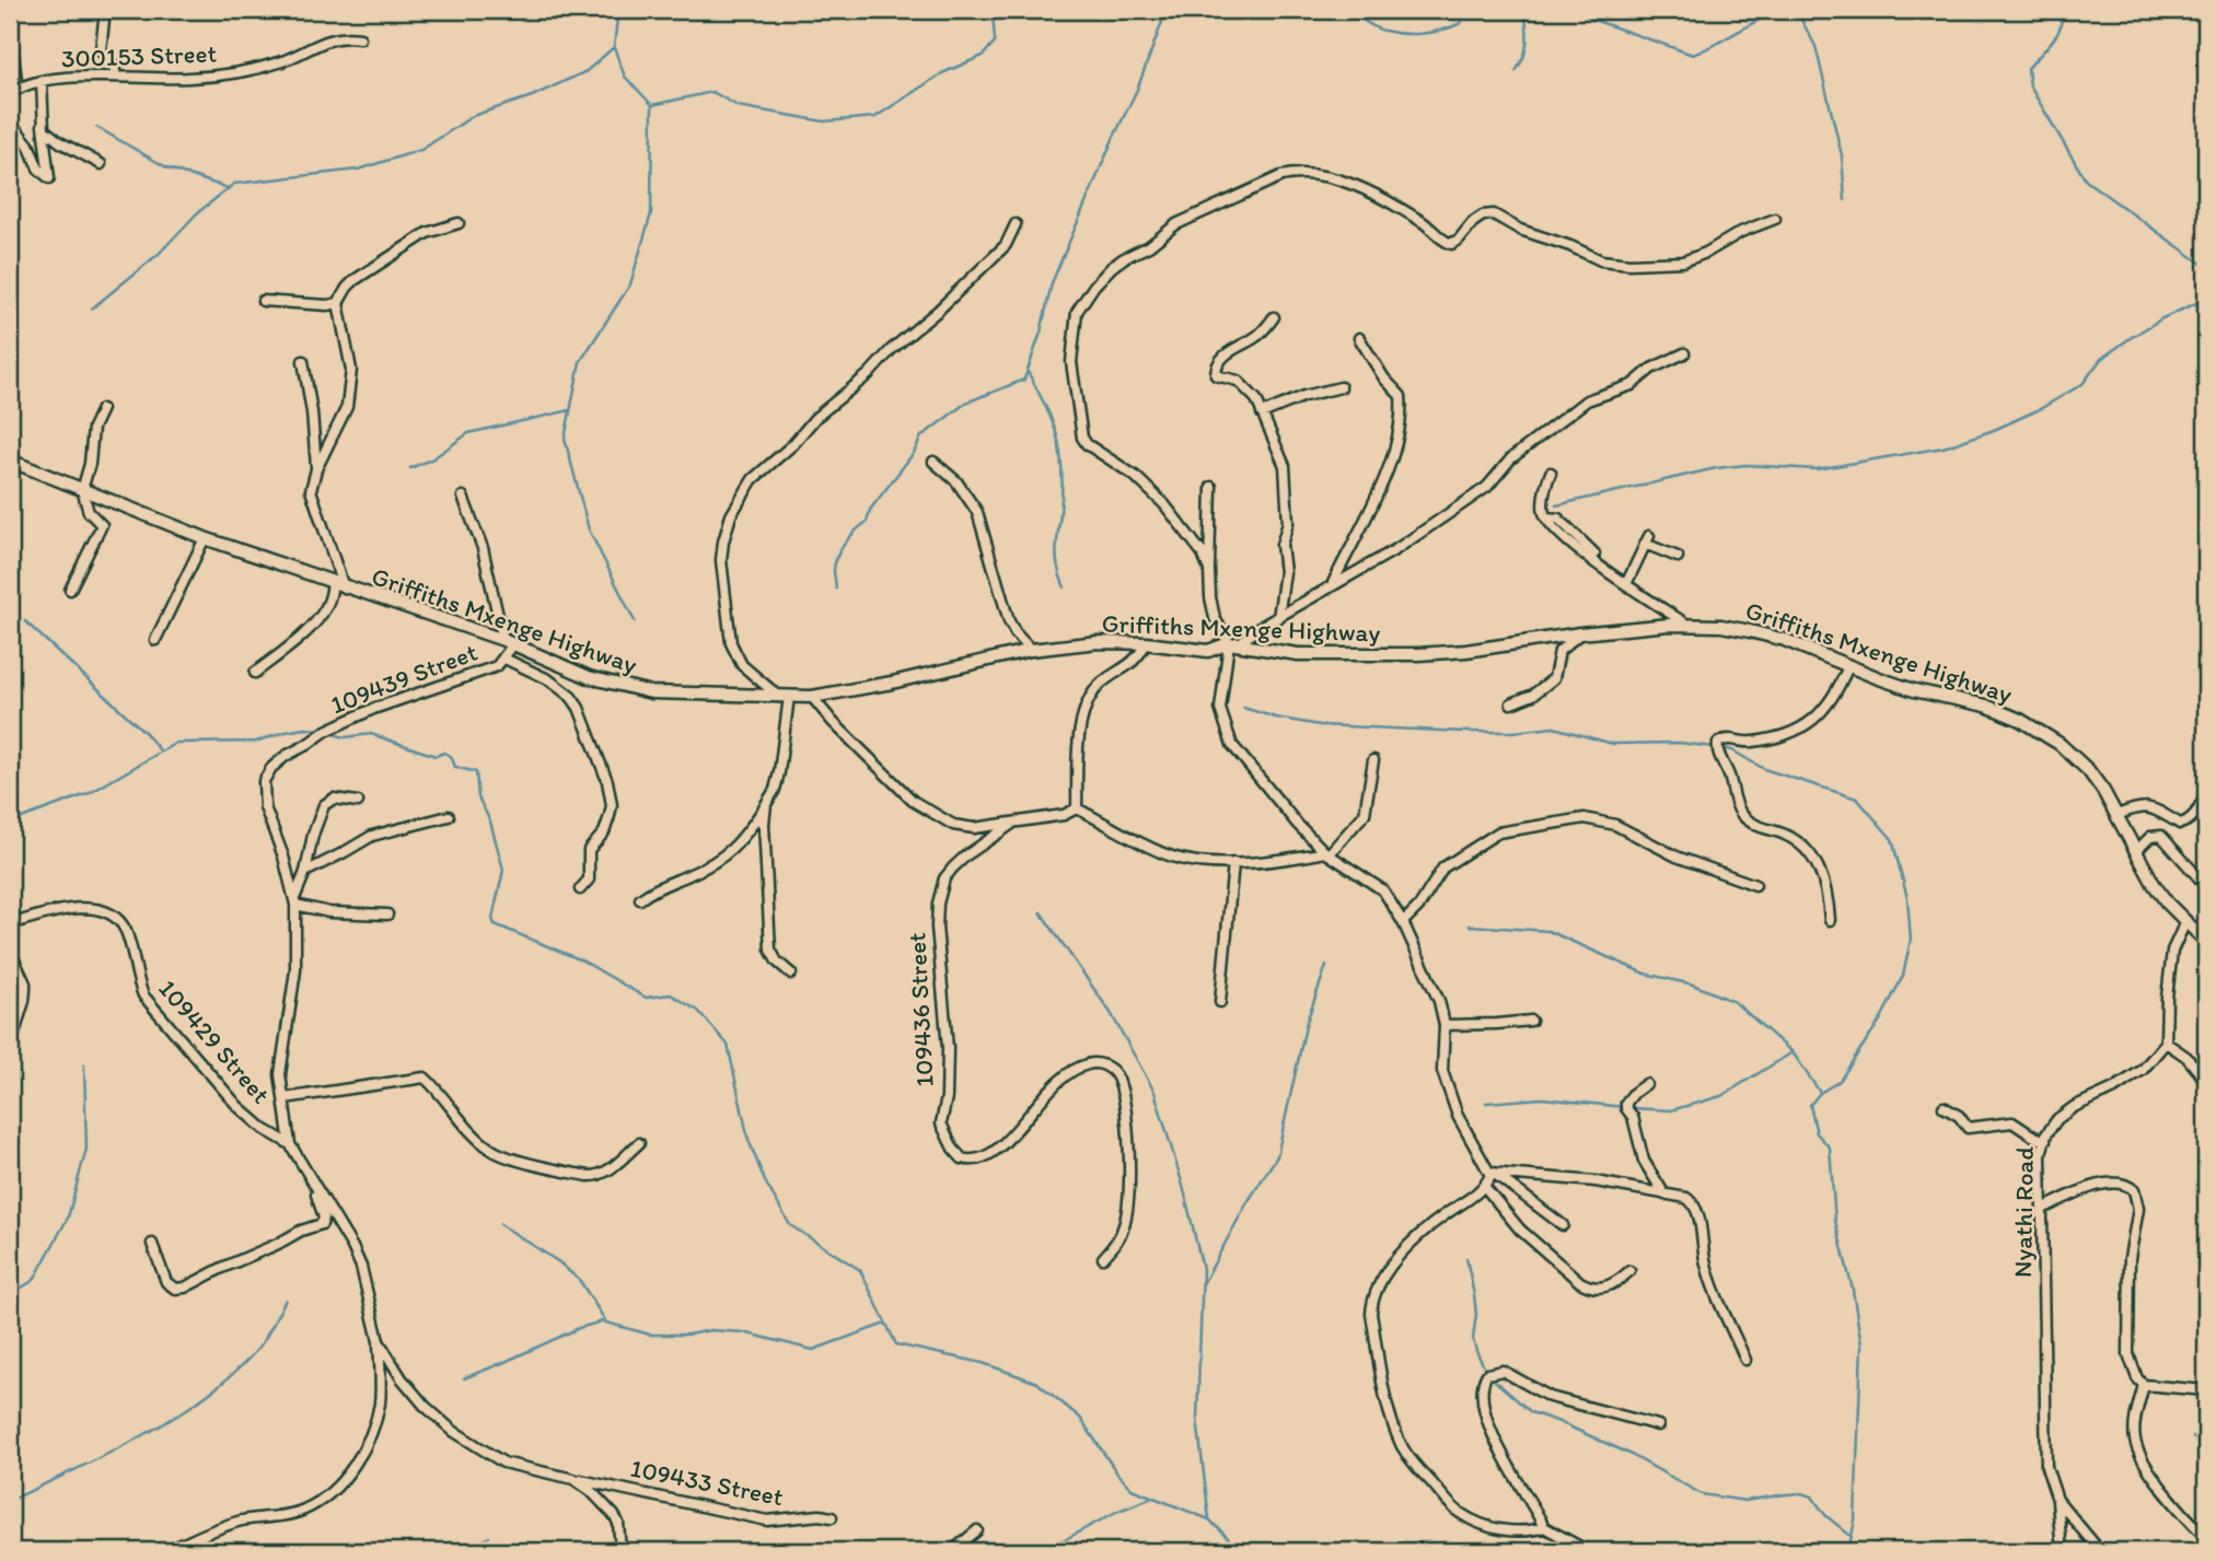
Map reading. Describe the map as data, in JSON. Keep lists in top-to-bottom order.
{
  "streets": {
    "street": [
      "300153 Street",
      "Griffiths Mxenge Highway",
      "109439 Street",
      "109436 Street",
      "109429 Street",
      "Nyathi Road",
      "109433 Street"
    ]
  },
  "crossings": [
    ["Griffiths Mxenge Highway", "109439 Street"],
    ["109429 Street", "109433 Street"]
  ]
}
